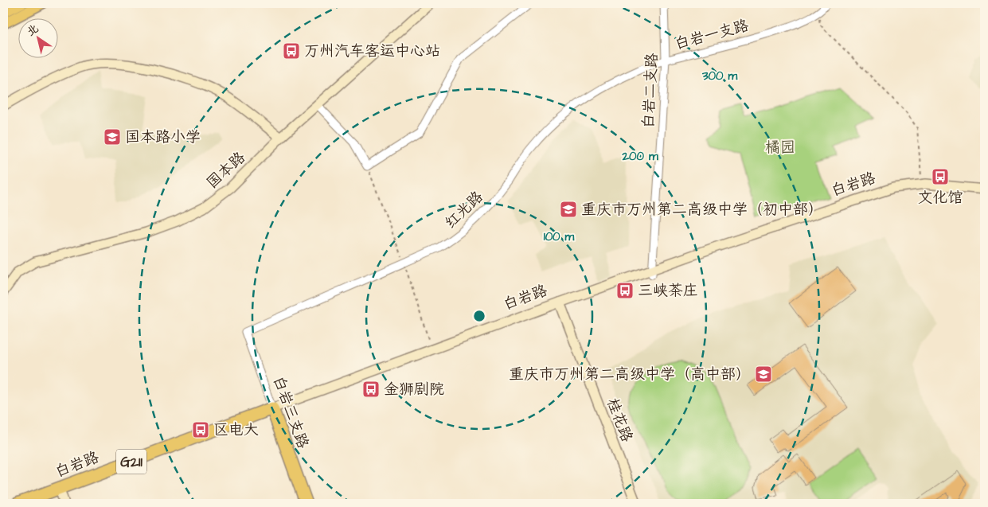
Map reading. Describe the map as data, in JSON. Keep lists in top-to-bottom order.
{
  "streets": {
    "highway": ["白岩路", "白岩三支路", "G211"],
    "main road": ["国本路", "桂花路"],
    "street": ["白岩一支路", "白岩二支路", "红光路"]
  },
  "crossings": [
    ["白岩一支路", "白岩二支路"],
    ["白岩一支路", "红光路"],
    ["白岩二支路", "白岩路"],
    ["白岩二支路", "红光路"],
    ["白岩路", "白岩三支路"],
    ["白岩路", "桂花路"],
    ["红光路", "白岩三支路"]
  ],
  "parks": ["橘园"],
  "places": {
    "bus stop": [
      "万州汽车客运中心站",
      "文化馆",
      "三峡茶庄",
      "金狮剧院",
      "区电大"
    ],
    "school or university": ["国本路小学", "重庆市万州第二高级中学（初中部）", "重庆市万州第二高级中学（高中部）"]
  },
  "north": "top left",
  "rings": ["300 m", "200 m", "100 m"]
}
